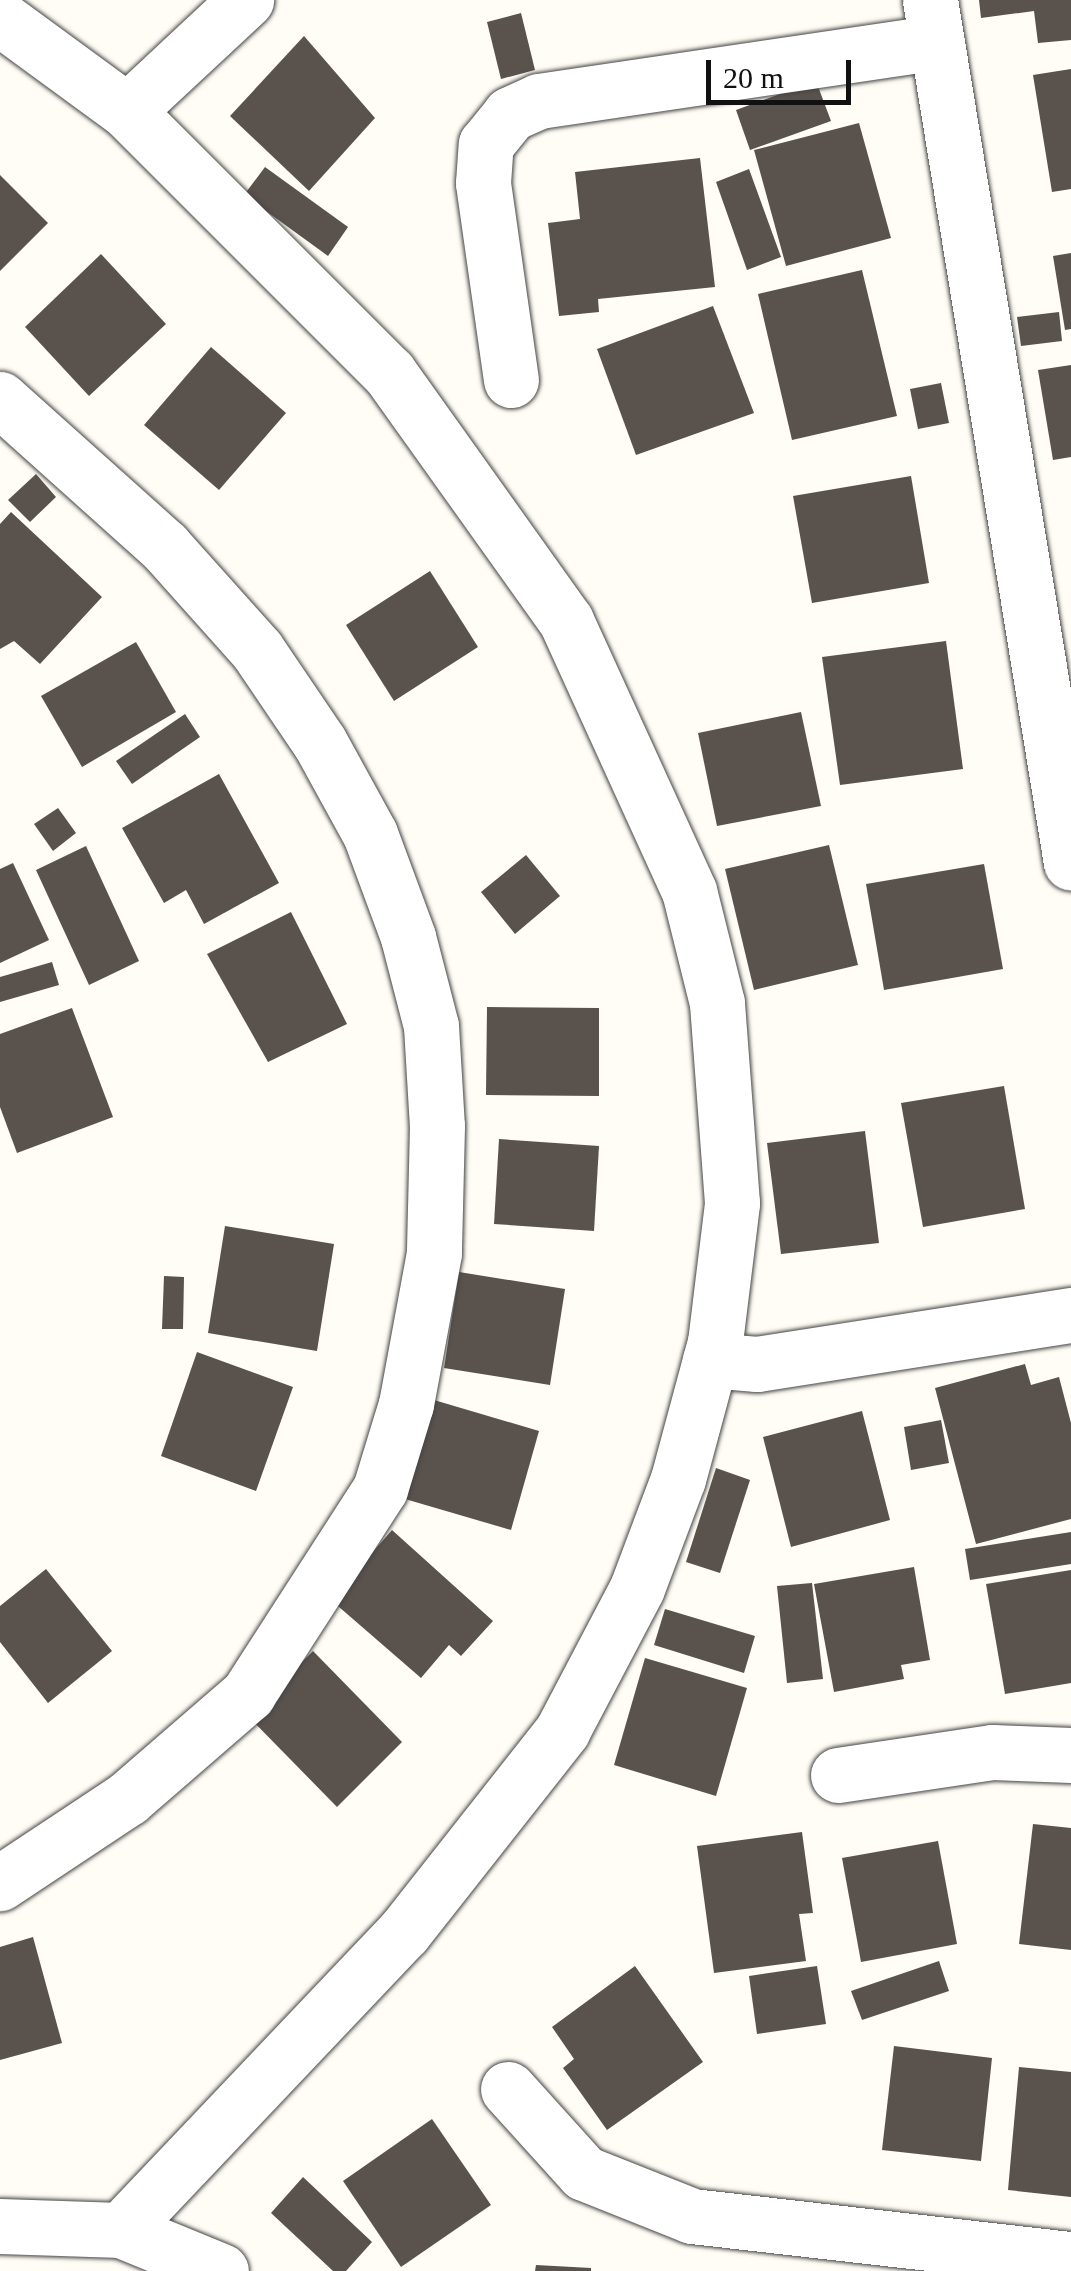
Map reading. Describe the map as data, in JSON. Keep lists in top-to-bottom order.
{
  "scale_bar": "20 m"
}
